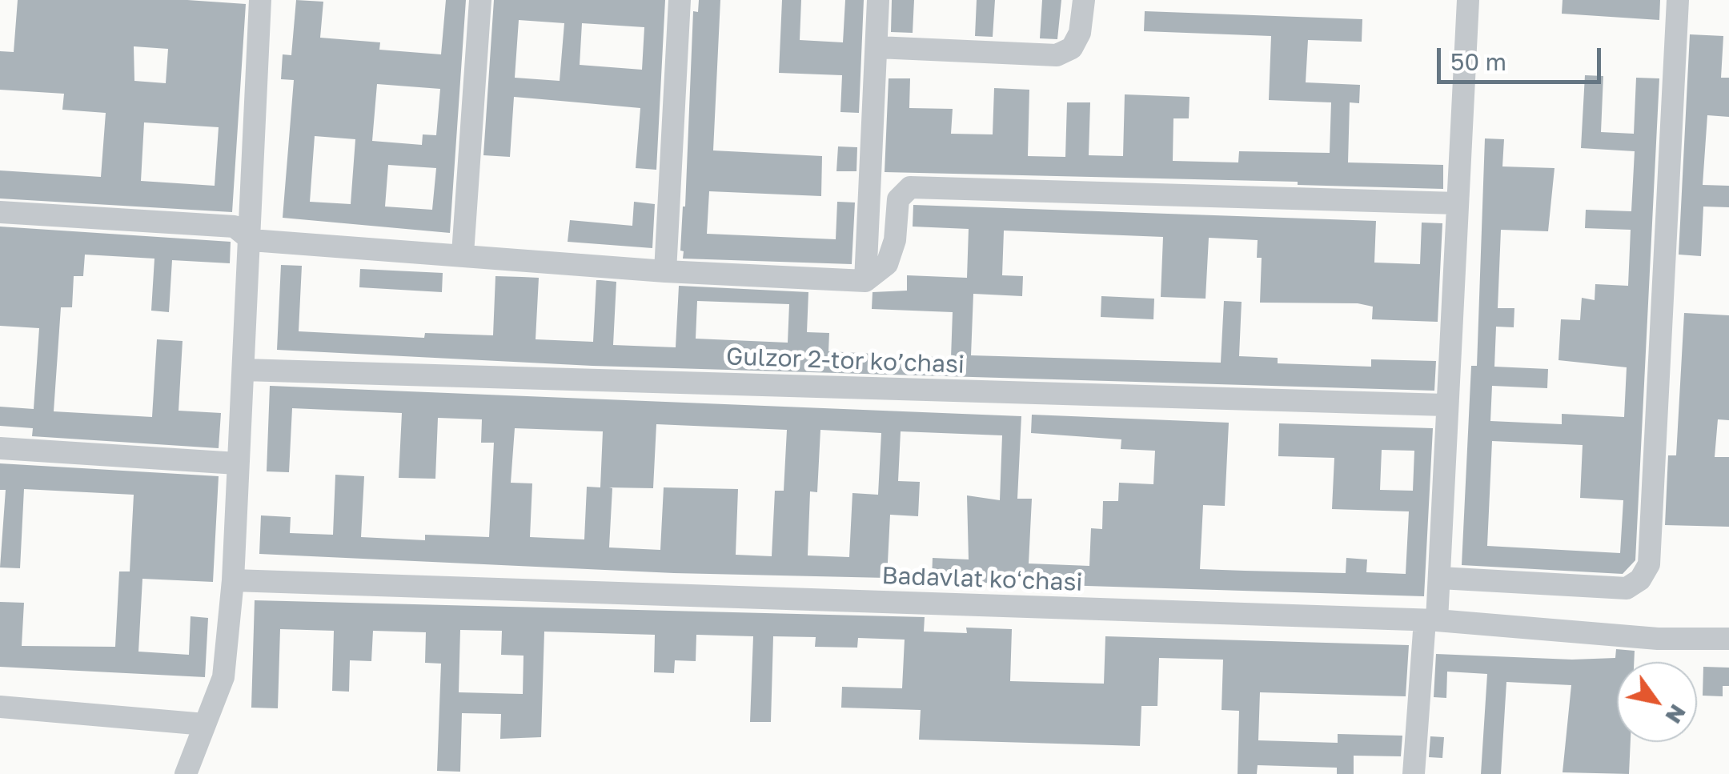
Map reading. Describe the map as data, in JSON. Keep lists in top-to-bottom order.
{
  "streets": {
    "street": ["Gulzor 2-tor koʼchasi", "Badavlat koʻchasi"]
  },
  "scale_bar": "50 m",
  "north": "bottom right"
}
